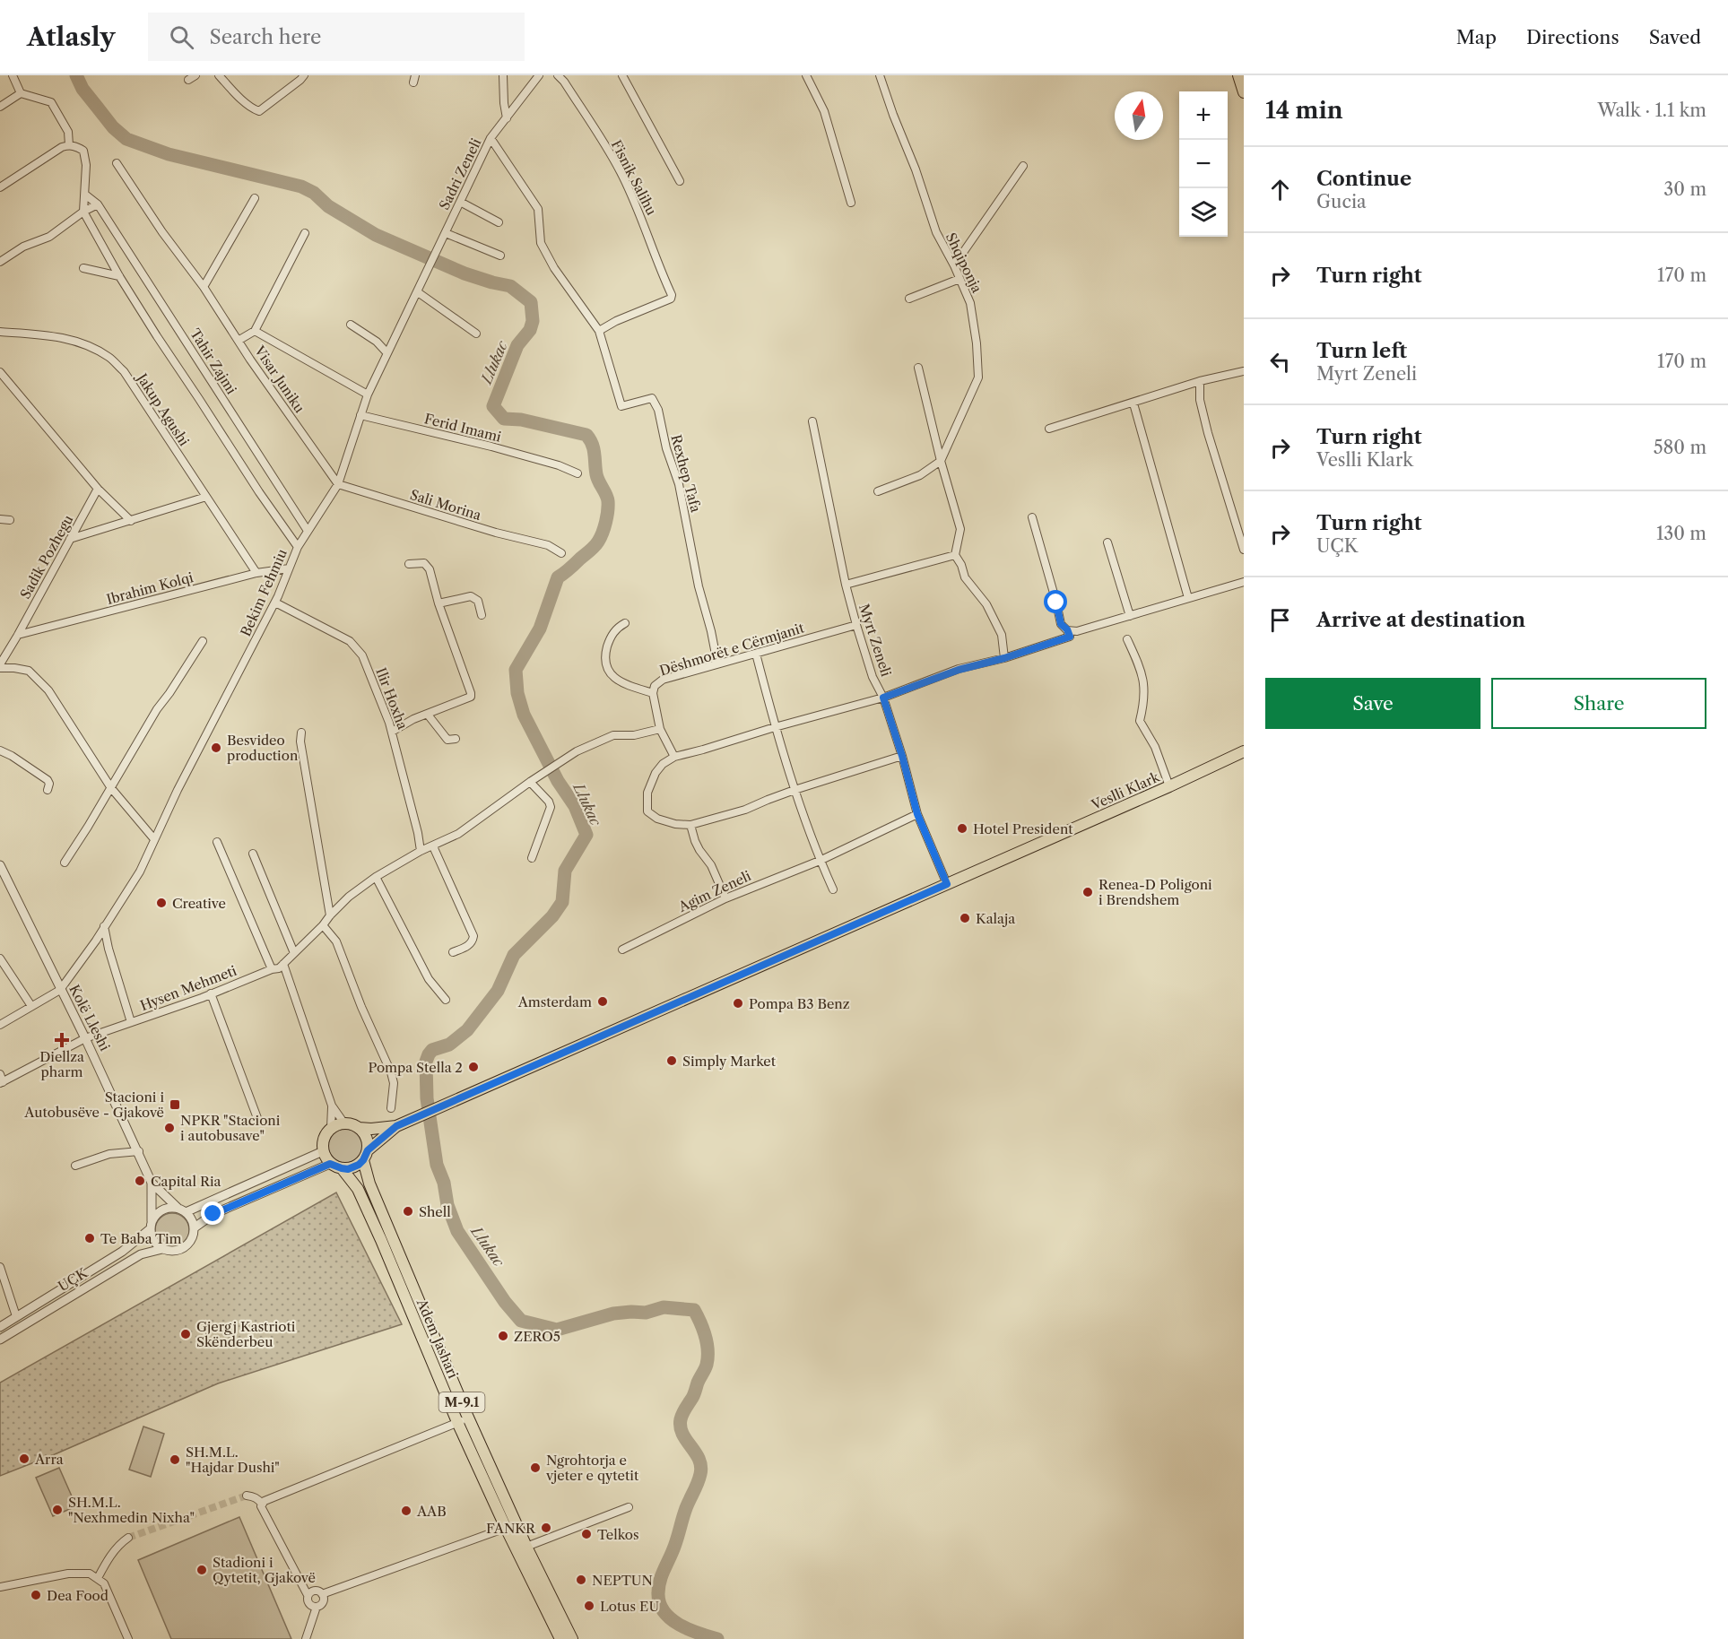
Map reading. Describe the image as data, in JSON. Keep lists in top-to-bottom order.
{
  "streets": {
    "main road": ["Veslli Klark", "Adem Jashari", "M-9.1"],
    "street": [
      "Sadri Zeneli",
      "Fisnik Salihu",
      "Shqiponja",
      "Tahir Zajmi",
      "Visar Juniku",
      "Jakup Agushi",
      "Ferid Imami",
      "Rexhep Tafa",
      "Sali Morina",
      "Sadik Pozhegu",
      "Ibrahim Kolqi",
      "Bekim Fehmiu",
      "Myrt Zeneli",
      "Dëshmorët e Cërmjanit",
      "Ilir Hoxha",
      "Agim Zeneli",
      "Hysen Mehmeti",
      "Kolë Lleshi",
      "UÇK"
    ]
  },
  "crossings": [
    ["Sadri Zeneli", "Rexhep Tafa"],
    ["Sadri Zeneli", "Bekim Fehmiu"],
    ["Fisnik Salihu", "Rexhep Tafa"],
    ["Tahir Zajmi", "Bekim Fehmiu"],
    ["Visar Juniku", "Sali Morina"],
    ["Visar Juniku", "Bekim Fehmiu"],
    ["Jakup Agushi", "Ibrahim Kolqi"],
    ["Ferid Imami", "Bekim Fehmiu"],
    ["Rexhep Tafa", "Dëshmorët e Cërmjanit"],
    ["Sali Morina", "Bekim Fehmiu"],
    ["Sadik Pozhegu", "Ibrahim Kolqi"],
    ["Ibrahim Kolqi", "Bekim Fehmiu"],
    ["Bekim Fehmiu", "Ilir Hoxha"],
    ["Bekim Fehmiu", "Kolë Lleshi"],
    ["Myrt Zeneli", "Dëshmorët e Cërmjanit"],
    ["Myrt Zeneli", "Veslli Klark"],
    ["Myrt Zeneli", "Agim Zeneli"],
    ["Dëshmorët e Cërmjanit", "Hysen Mehmeti"],
    ["Ilir Hoxha", "Hysen Mehmeti"],
    ["Veslli Klark", "UÇK"],
    ["Veslli Klark", "Adem Jashari"],
    ["Veslli Klark", "M-9.1"],
    ["Hysen Mehmeti", "Kolë Lleshi"],
    ["UÇK", "Adem Jashari"],
    ["UÇK", "M-9.1"],
    ["Adem Jashari", "M-9.1"]
  ],
  "water": ["Llukac"],
  "places": {
    "other": [
      "Besvideo production",
      "Hotel President",
      "Renea-D Poligoni i Brendshem",
      "Creative",
      "Kalaja",
      "Amsterdam",
      "Pompa B3 Benz",
      "Simply Market",
      "Pompa Stella 2",
      "NPKR \"Stacioni i autobusave\"",
      "Capital Ria",
      "Shell",
      "Te Baba Tim",
      "Gjergj Kastrioti Skënderbeu",
      "ZERO5",
      "Arra",
      "SH.M.L. \"Hajdar Dushi\"",
      "Ngrohtorja e vjeter e qytetit",
      "SH.M.L. \"Nexhmedin Nixha\"",
      "AAB",
      "FANKR",
      "Telkos",
      "Stadioni i Qytetit, Gjakovë",
      "NEPTUN",
      "Dea Food",
      "Lotus EU"
    ],
    "health": ["Diellza pharm"],
    "transit": ["Stacioni i Autobusëve - Gjakovë"]
  },
  "north": "top",
  "page": {
    "header": "Atlasly",
    "search": "Search here",
    "nav": ["Map", "Directions", "Saved"],
    "heading": ["14 min", "Walk · 1.1 km"],
    "map_buttons": ["+", "−"],
    "list": [
      ["Continue", "Gucia", "30 m"],
      ["Turn right", "170 m"],
      ["Turn left", "Myrt Zeneli", "170 m"],
      ["Turn right", "Veslli Klark", "580 m"],
      ["Turn right", "UÇK", "130 m"],
      "Arrive at destination"
    ],
    "buttons": ["Save", "Share"]
  }
}
